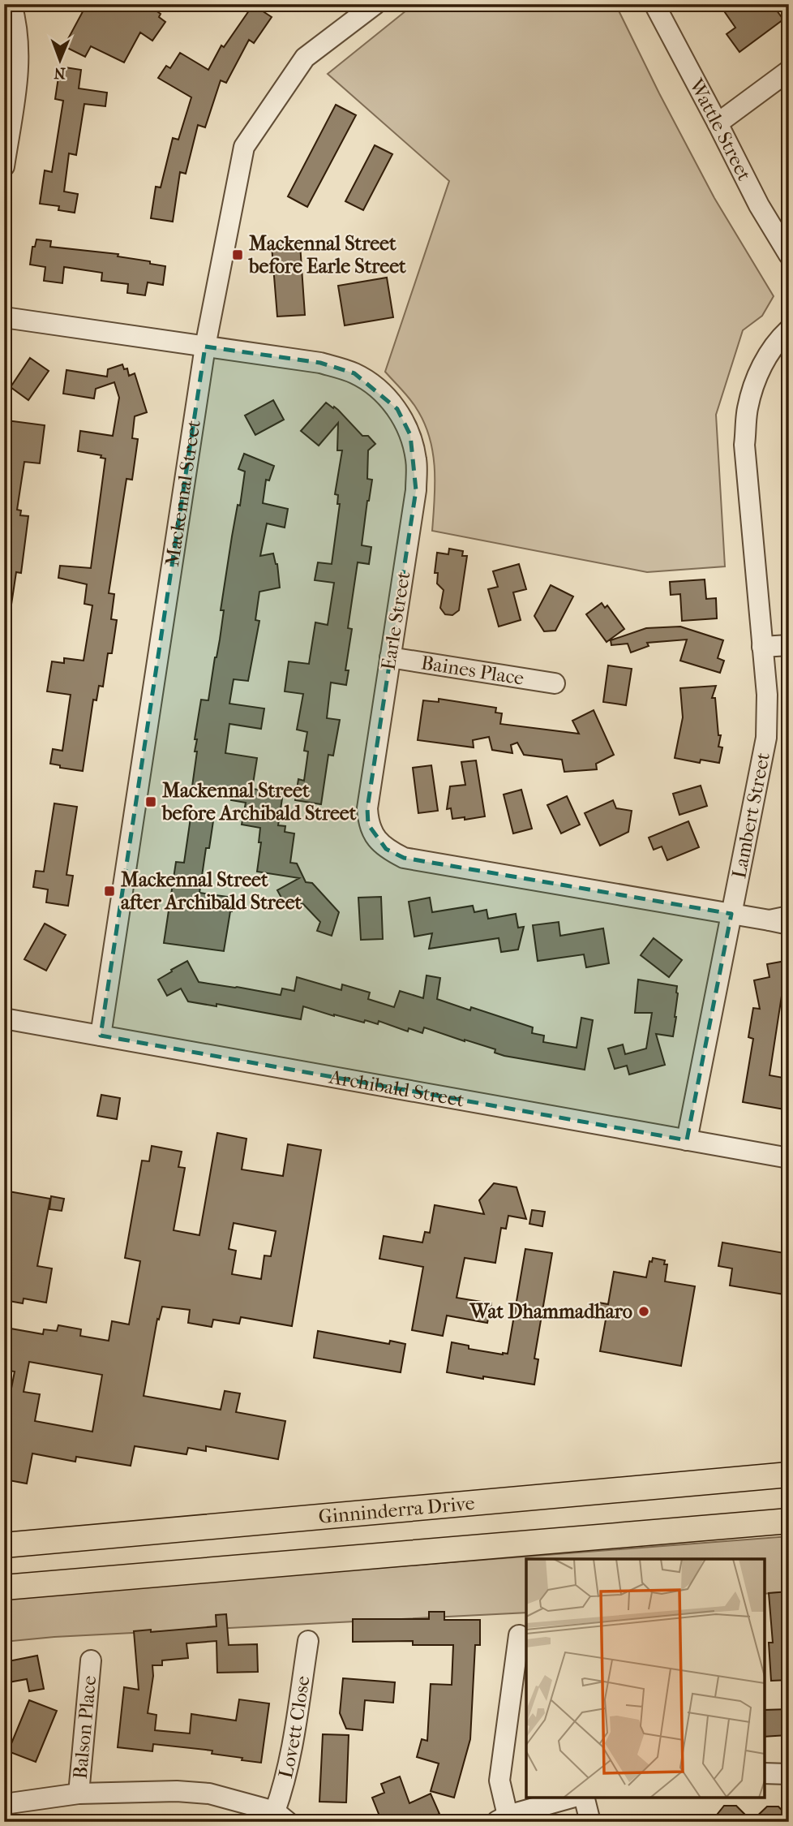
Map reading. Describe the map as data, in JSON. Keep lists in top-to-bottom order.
{
  "streets": {
    "main road": ["Ginninderra Drive"],
    "street": [
      "Wattle Street",
      "Mackennal Street",
      "Earle Street",
      "Baines Place",
      "Lambert Street",
      "Archibald Street",
      "Balson Place",
      "Lovett Close"
    ]
  },
  "crossings": [
    ["Mackennal Street", "Earle Street"],
    ["Mackennal Street", "Archibald Street"],
    ["Earle Street", "Baines Place"],
    ["Earle Street", "Lambert Street"],
    ["Lambert Street", "Archibald Street"]
  ],
  "places": {
    "transit": ["Mackennal Street before Earle Street", "Mackennal Street before Archibald Street", "Mackennal Street after Archibald Street"],
    "other": ["Wat Dhammadharo"]
  },
  "north": "bottom"
}
